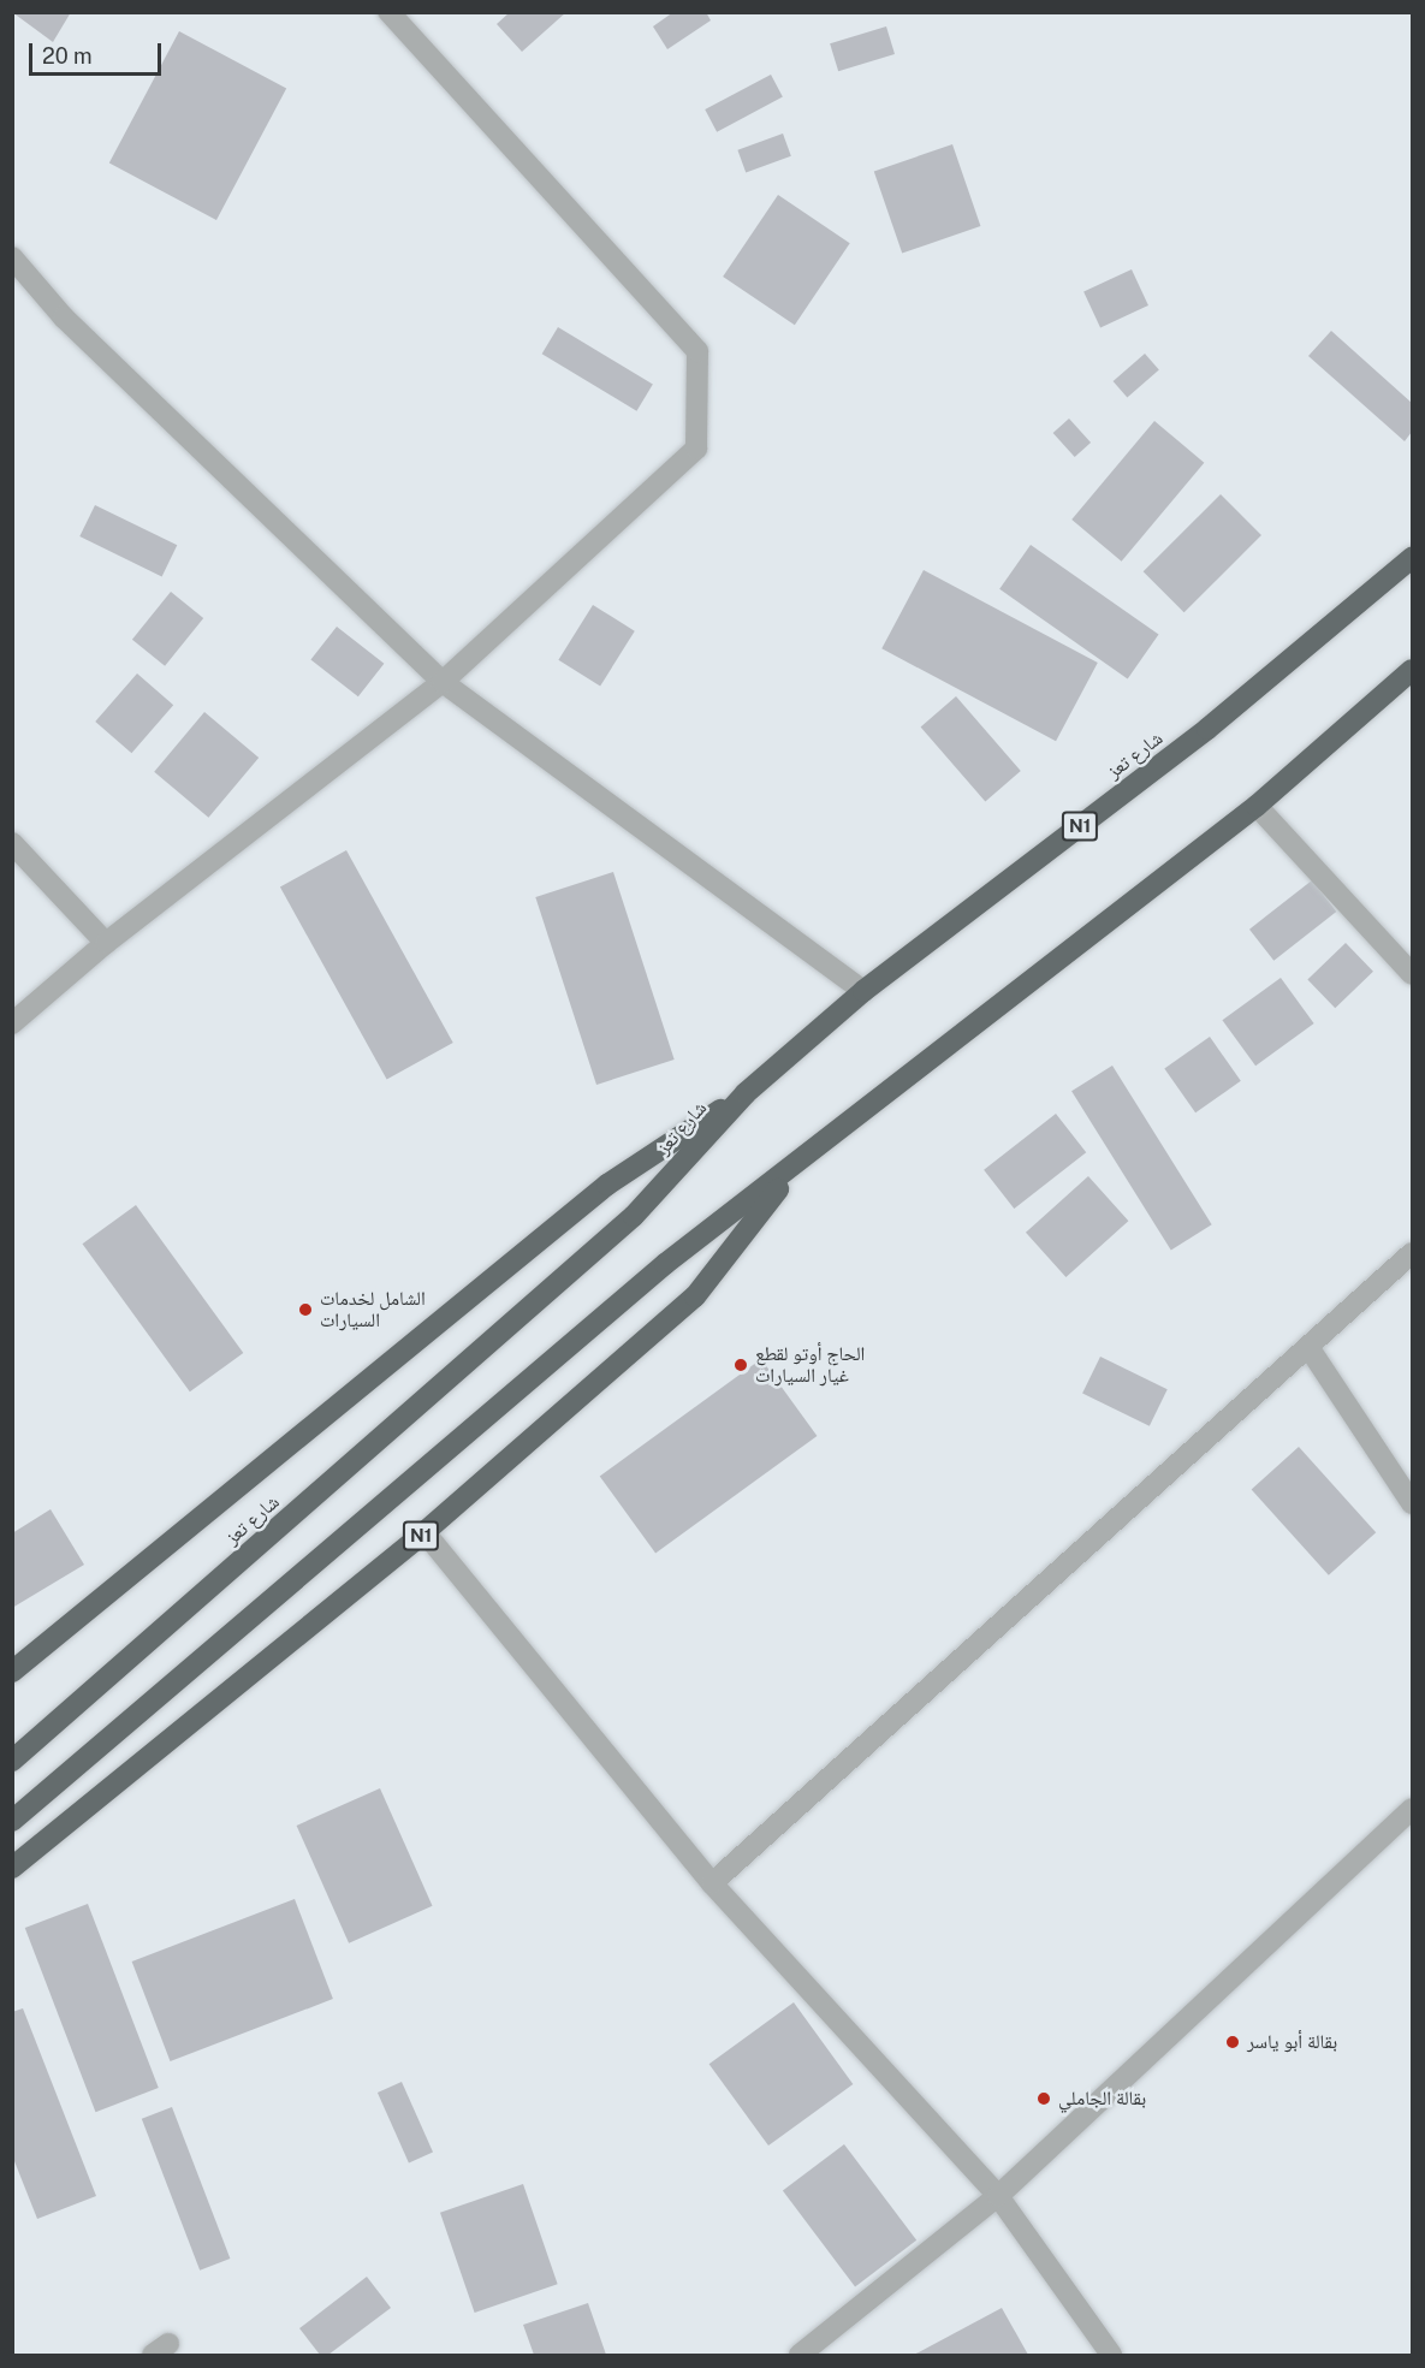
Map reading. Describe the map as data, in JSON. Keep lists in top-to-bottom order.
{
  "streets": {
    "highway": ["شارع تعز", "N1"]
  },
  "crossings": [
    ["شارع تعز", "N1"]
  ],
  "places": [
    "الشامل لخدمات السيارات",
    "الحاج أوتو لقطع غيار السيارات",
    "بقالة أبو ياسر",
    "بقالة الجاملي"
  ],
  "scale_bar": "20 m"
}
